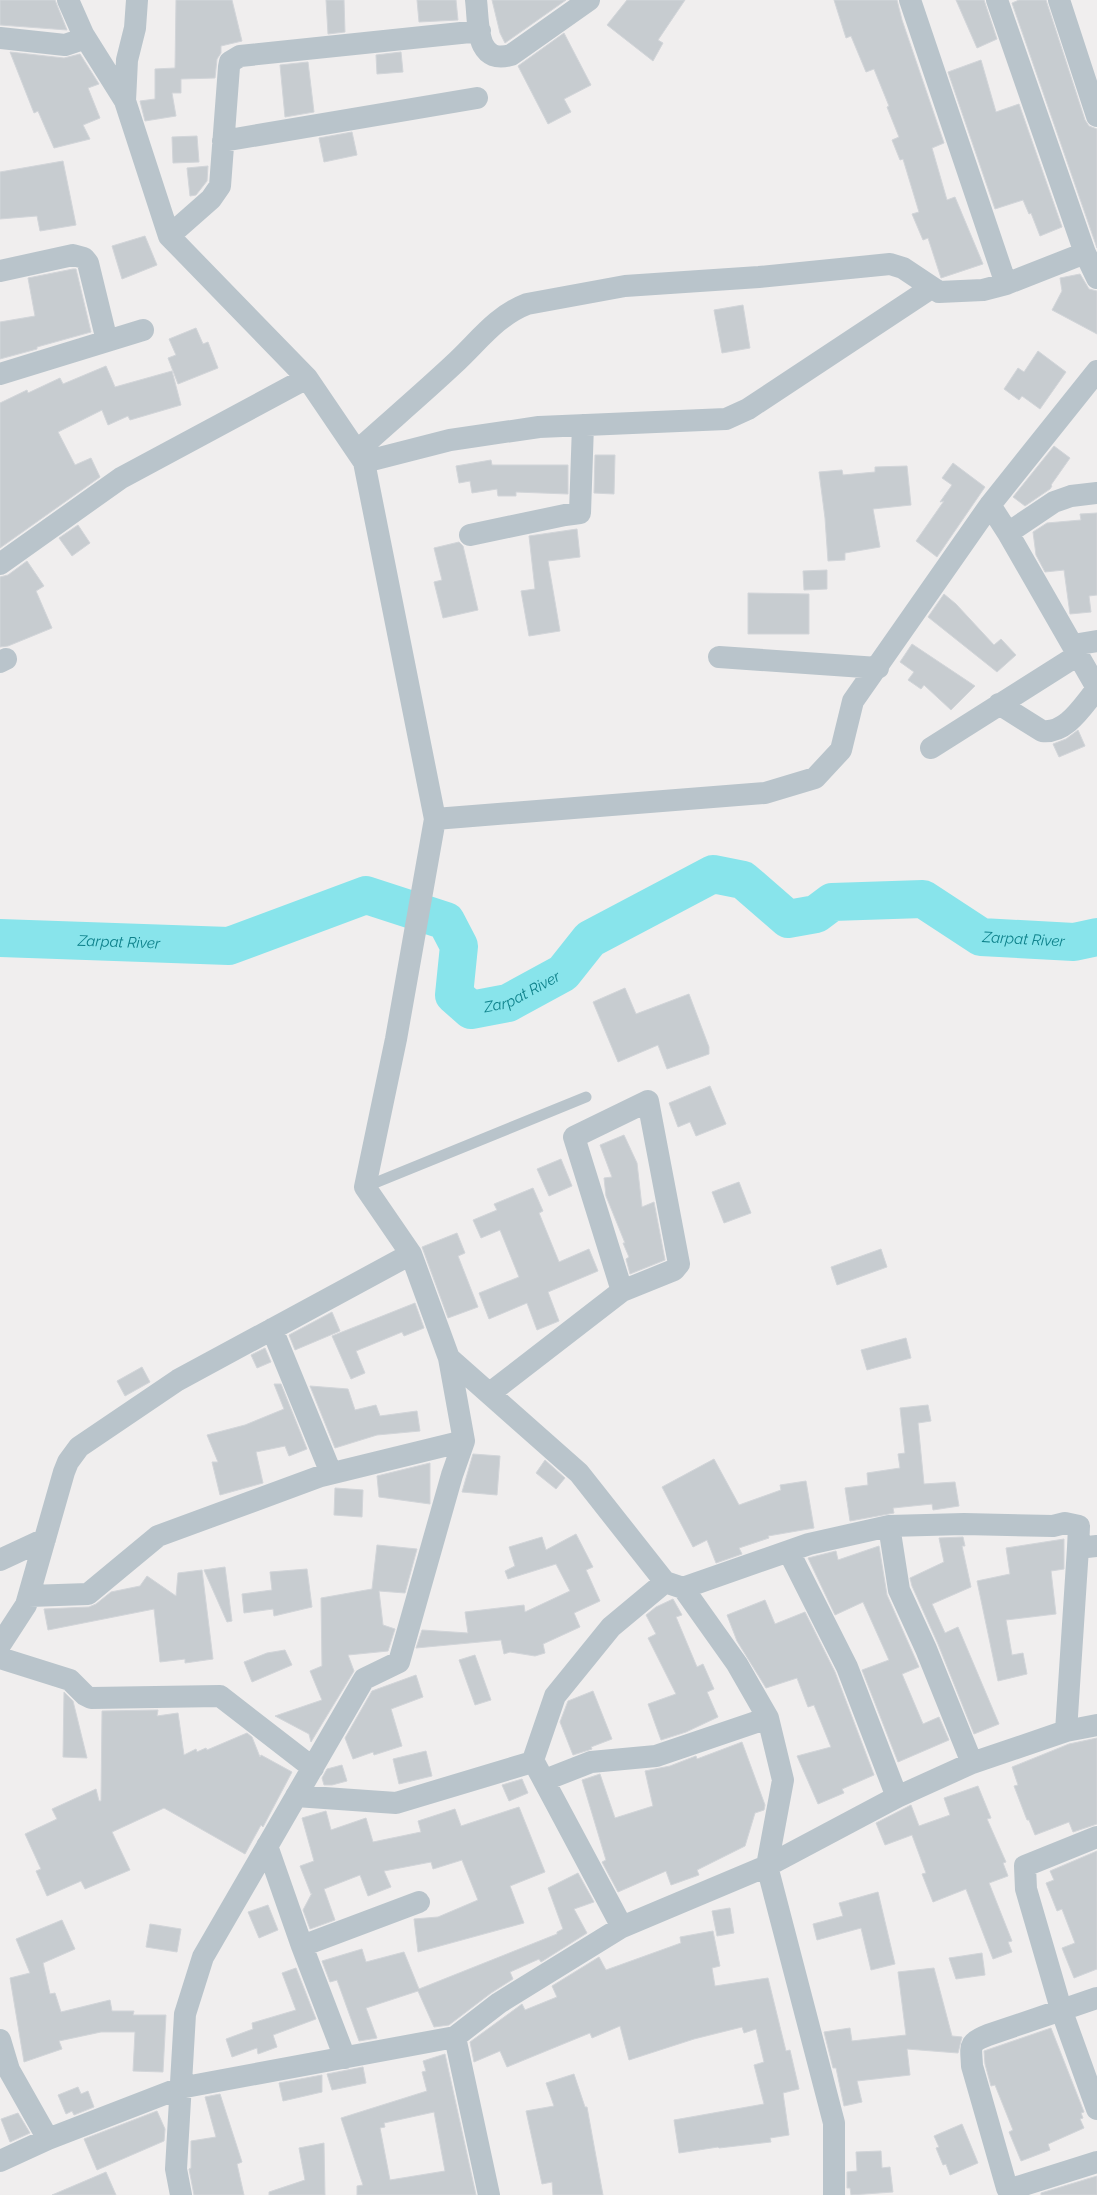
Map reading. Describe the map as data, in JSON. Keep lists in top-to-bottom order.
{
  "water": ["Zarpat River"]
}
